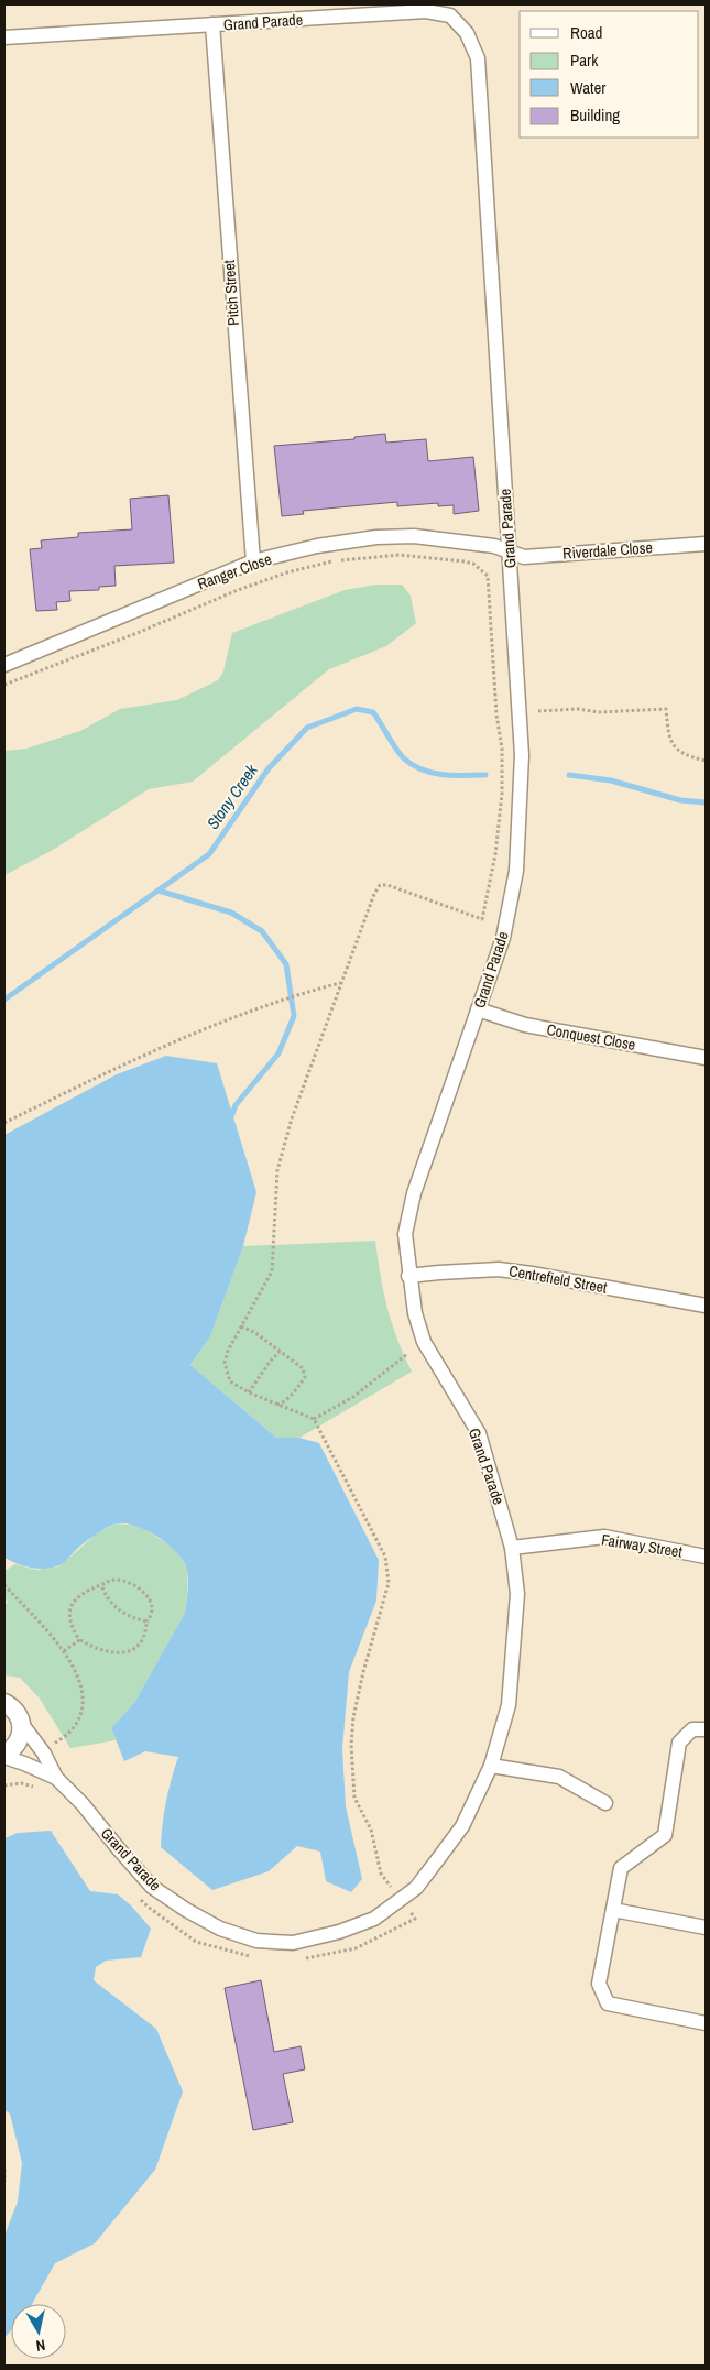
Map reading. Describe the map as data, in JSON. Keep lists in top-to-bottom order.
{
  "streets": {
    "street": [
      "Grand Parade",
      "Pitch Street",
      "Riverdale Close",
      "Ranger Close",
      "Conquest Close",
      "Centrefield Street",
      "Fairway Street"
    ]
  },
  "crossings": [
    ["Grand Parade", "Pitch Street"],
    ["Grand Parade", "Riverdale Close"],
    ["Grand Parade", "Ranger Close"],
    ["Grand Parade", "Conquest Close"],
    ["Grand Parade", "Centrefield Street"],
    ["Grand Parade", "Fairway Street"],
    ["Pitch Street", "Ranger Close"],
    ["Riverdale Close", "Ranger Close"]
  ],
  "water": ["Stony Creek"],
  "legend": [
    "Road",
    "Park",
    "Water",
    "Building"
  ],
  "north": "bottom"
}
